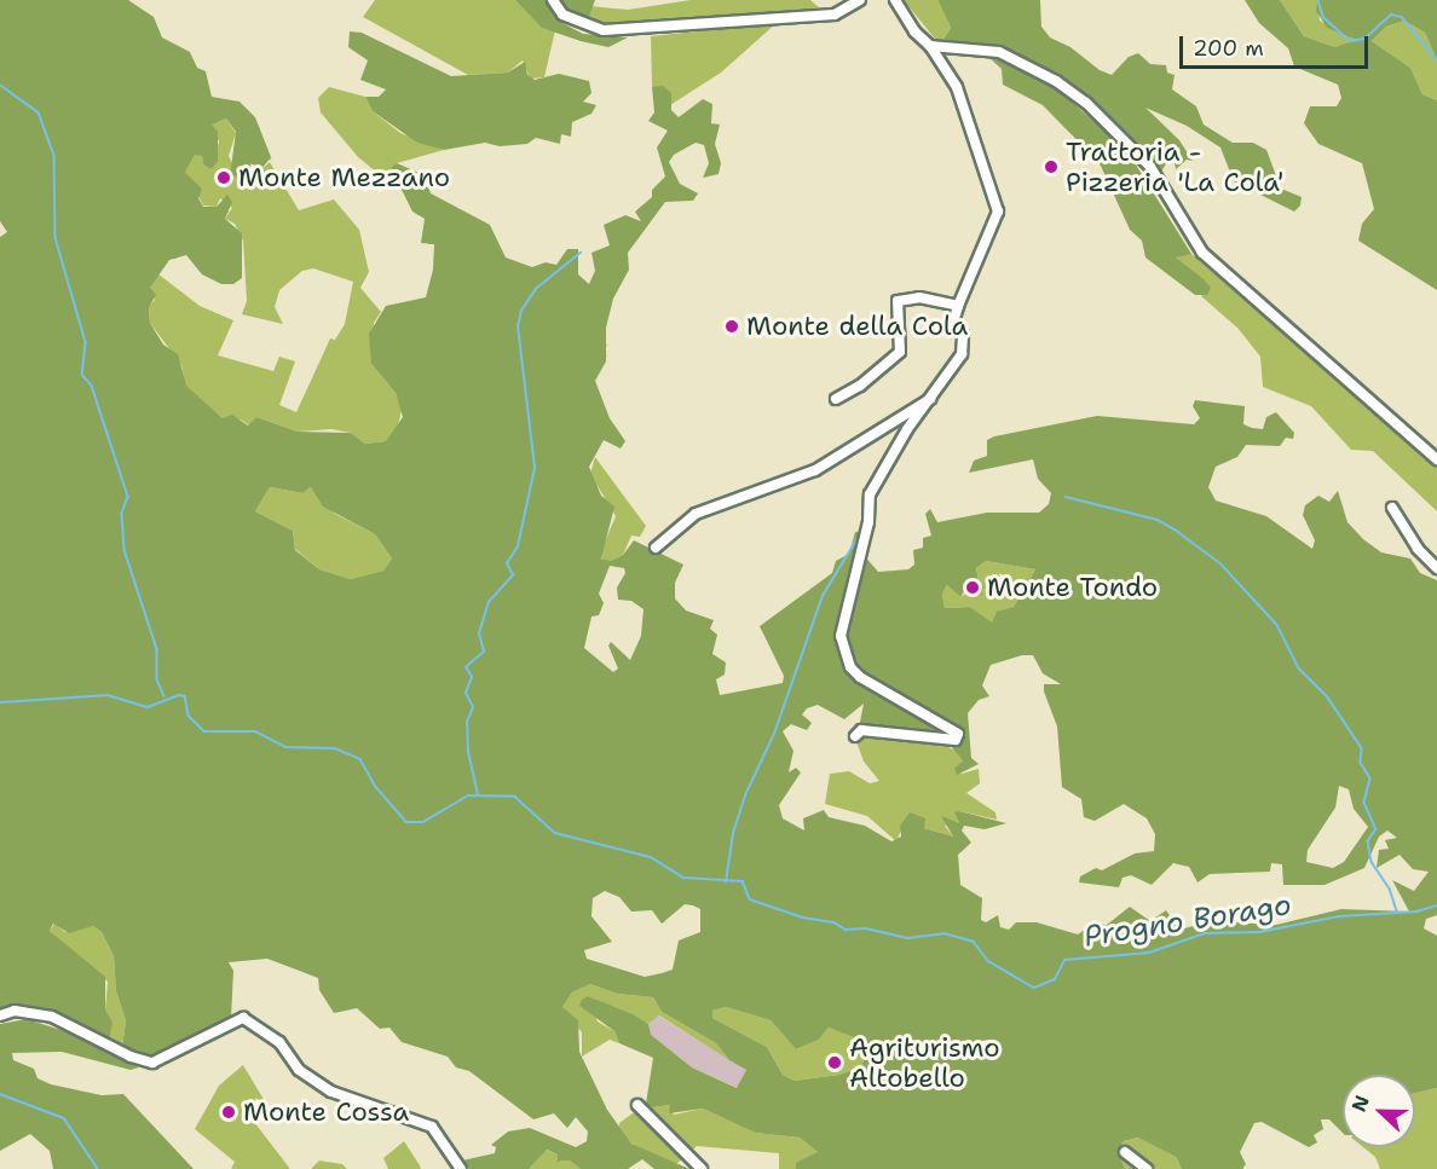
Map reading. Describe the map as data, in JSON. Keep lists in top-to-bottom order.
{
  "water": ["Progno Borago"],
  "places": [
    "Trattoria - Pizzeria 'La Cola'",
    "Monte Mezzano",
    "Monte della Cola",
    "Monte Tondo",
    "Agriturismo Altobello",
    "Monte Cossa"
  ],
  "scale_bar": "200 m",
  "north": "left"
}
